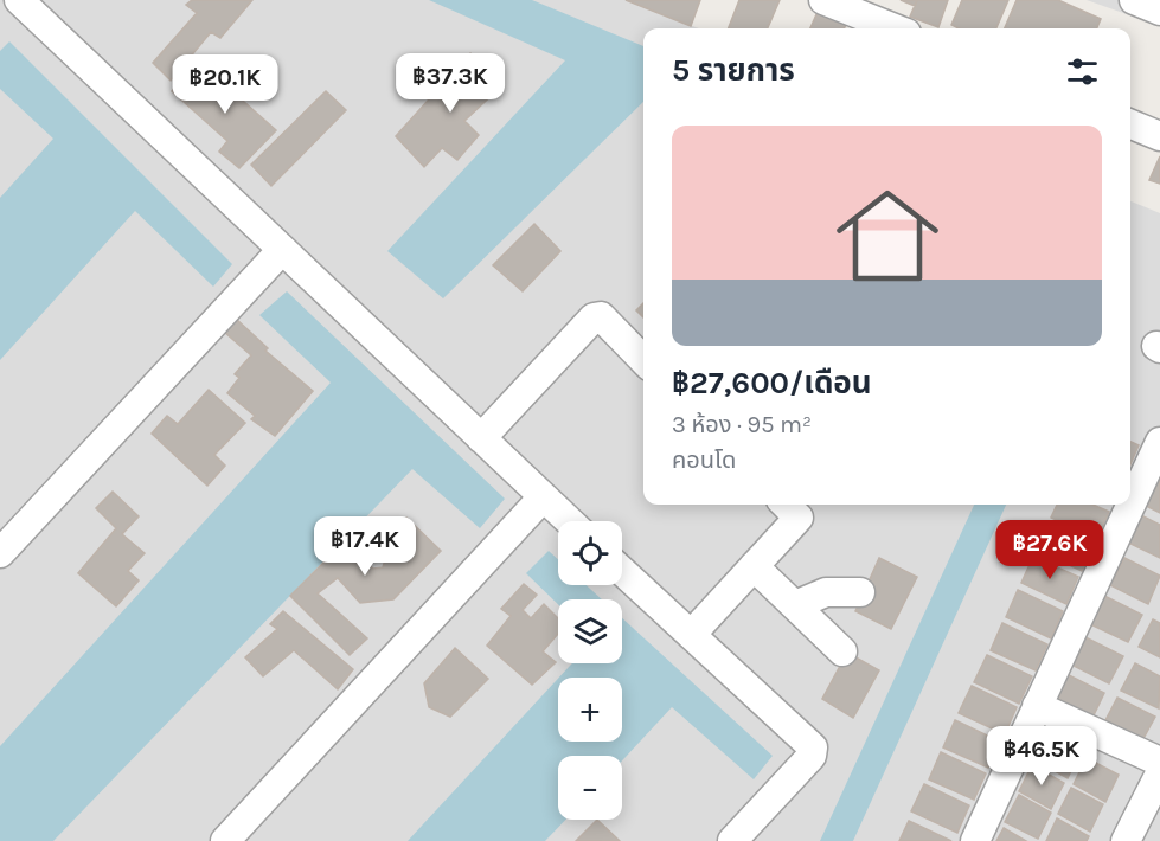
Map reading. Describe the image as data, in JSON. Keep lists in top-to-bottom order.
{
  "page": {
    "heading": "5 รายการ",
    "price": [
      "฿37.3K",
      "฿20.1K",
      "฿17.4K",
      "฿27.6K",
      "฿46.5K"
    ],
    "list": [
      {
        "name": "฿27,600/เดือน",
        "note": "3 ห้อง · 95 m² · คอนโด"
      }
    ],
    "map_buttons": ["+", "−"]
  }
}
